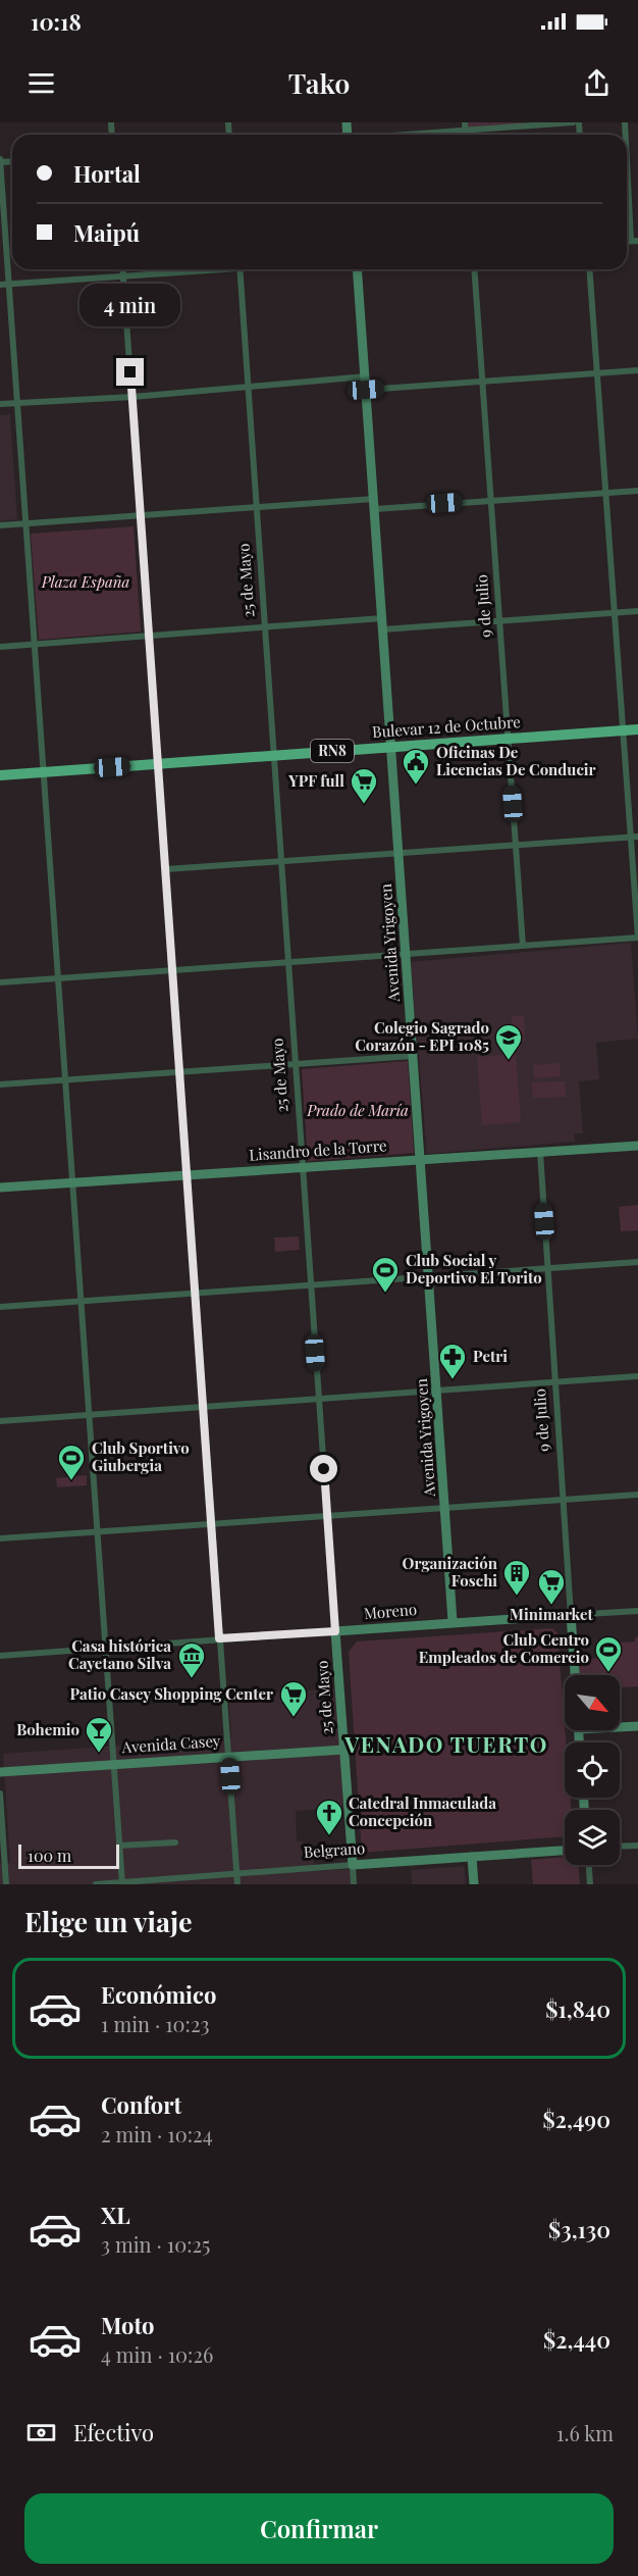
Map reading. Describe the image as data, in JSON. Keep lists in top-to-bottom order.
{
  "streets": {
    "highway": ["Bulevar 12 de Octubre", "RN8"],
    "main road": [
      "25 de Mayo",
      "9 de Julio",
      "Avenida Yrigoyen",
      "Lisandro de la Torre",
      "Moreno",
      "Avenida Casey",
      "Belgrano"
    ]
  },
  "crossings": [
    ["25 de Mayo", "Bulevar 12 de Octubre"],
    ["25 de Mayo", "Lisandro de la Torre"],
    ["25 de Mayo", "Moreno"],
    ["25 de Mayo", "Avenida Casey"],
    ["25 de Mayo", "Belgrano"],
    ["9 de Julio", "Bulevar 12 de Octubre"],
    ["9 de Julio", "Lisandro de la Torre"],
    ["9 de Julio", "Moreno"],
    ["Bulevar 12 de Octubre", "Avenida Yrigoyen"],
    ["Avenida Yrigoyen", "Lisandro de la Torre"],
    ["Avenida Yrigoyen", "Moreno"]
  ],
  "districts": ["VENADO TUERTO"],
  "parks": ["Plaza España", "Prado de María"],
  "places": {
    "public building": ["Oficinas De Licencias De Conducir"],
    "supermarket": ["YPF full", "Minimarket", "Patio Casey Shopping Center"],
    "school or university": ["Colegio Sagrado Corazón - EPI 1085"],
    "sports": ["Club Social y Deportivo El Torito", "Club Sportivo Giubergia", "Club Centro Empleados de Comercio"],
    "pharmacy": ["Petri"],
    "building": ["Organización Foschi"],
    "museum": ["Casa histórica Cayetano Silva"],
    "bar": ["Bohemio"],
    "church": ["Catedral Inmaculada Concepción"]
  },
  "scale_bar": "100 m",
  "north": "bottom right",
  "page": {
    "status": "10:18",
    "header": "Tako",
    "banner": ["Hortal", "Maipú"],
    "bubble": "4 min",
    "scale": "100 m",
    "heading": "Elige un viaje",
    "list": [
      {
        "name": "Económico",
        "note": "1 min · 10:23",
        "value": "$1,840"
      },
      {
        "name": "Confort",
        "note": "2 min · 10:24",
        "value": "$2,490"
      },
      {
        "name": "XL",
        "note": "3 min · 10:25",
        "value": "$3,130"
      },
      {
        "name": "Moto",
        "note": "4 min · 10:26",
        "value": "$2,440"
      }
    ],
    "pay": ["Efectivo", "1.6 km"],
    "buttons": "Confirmar"
  }
}
